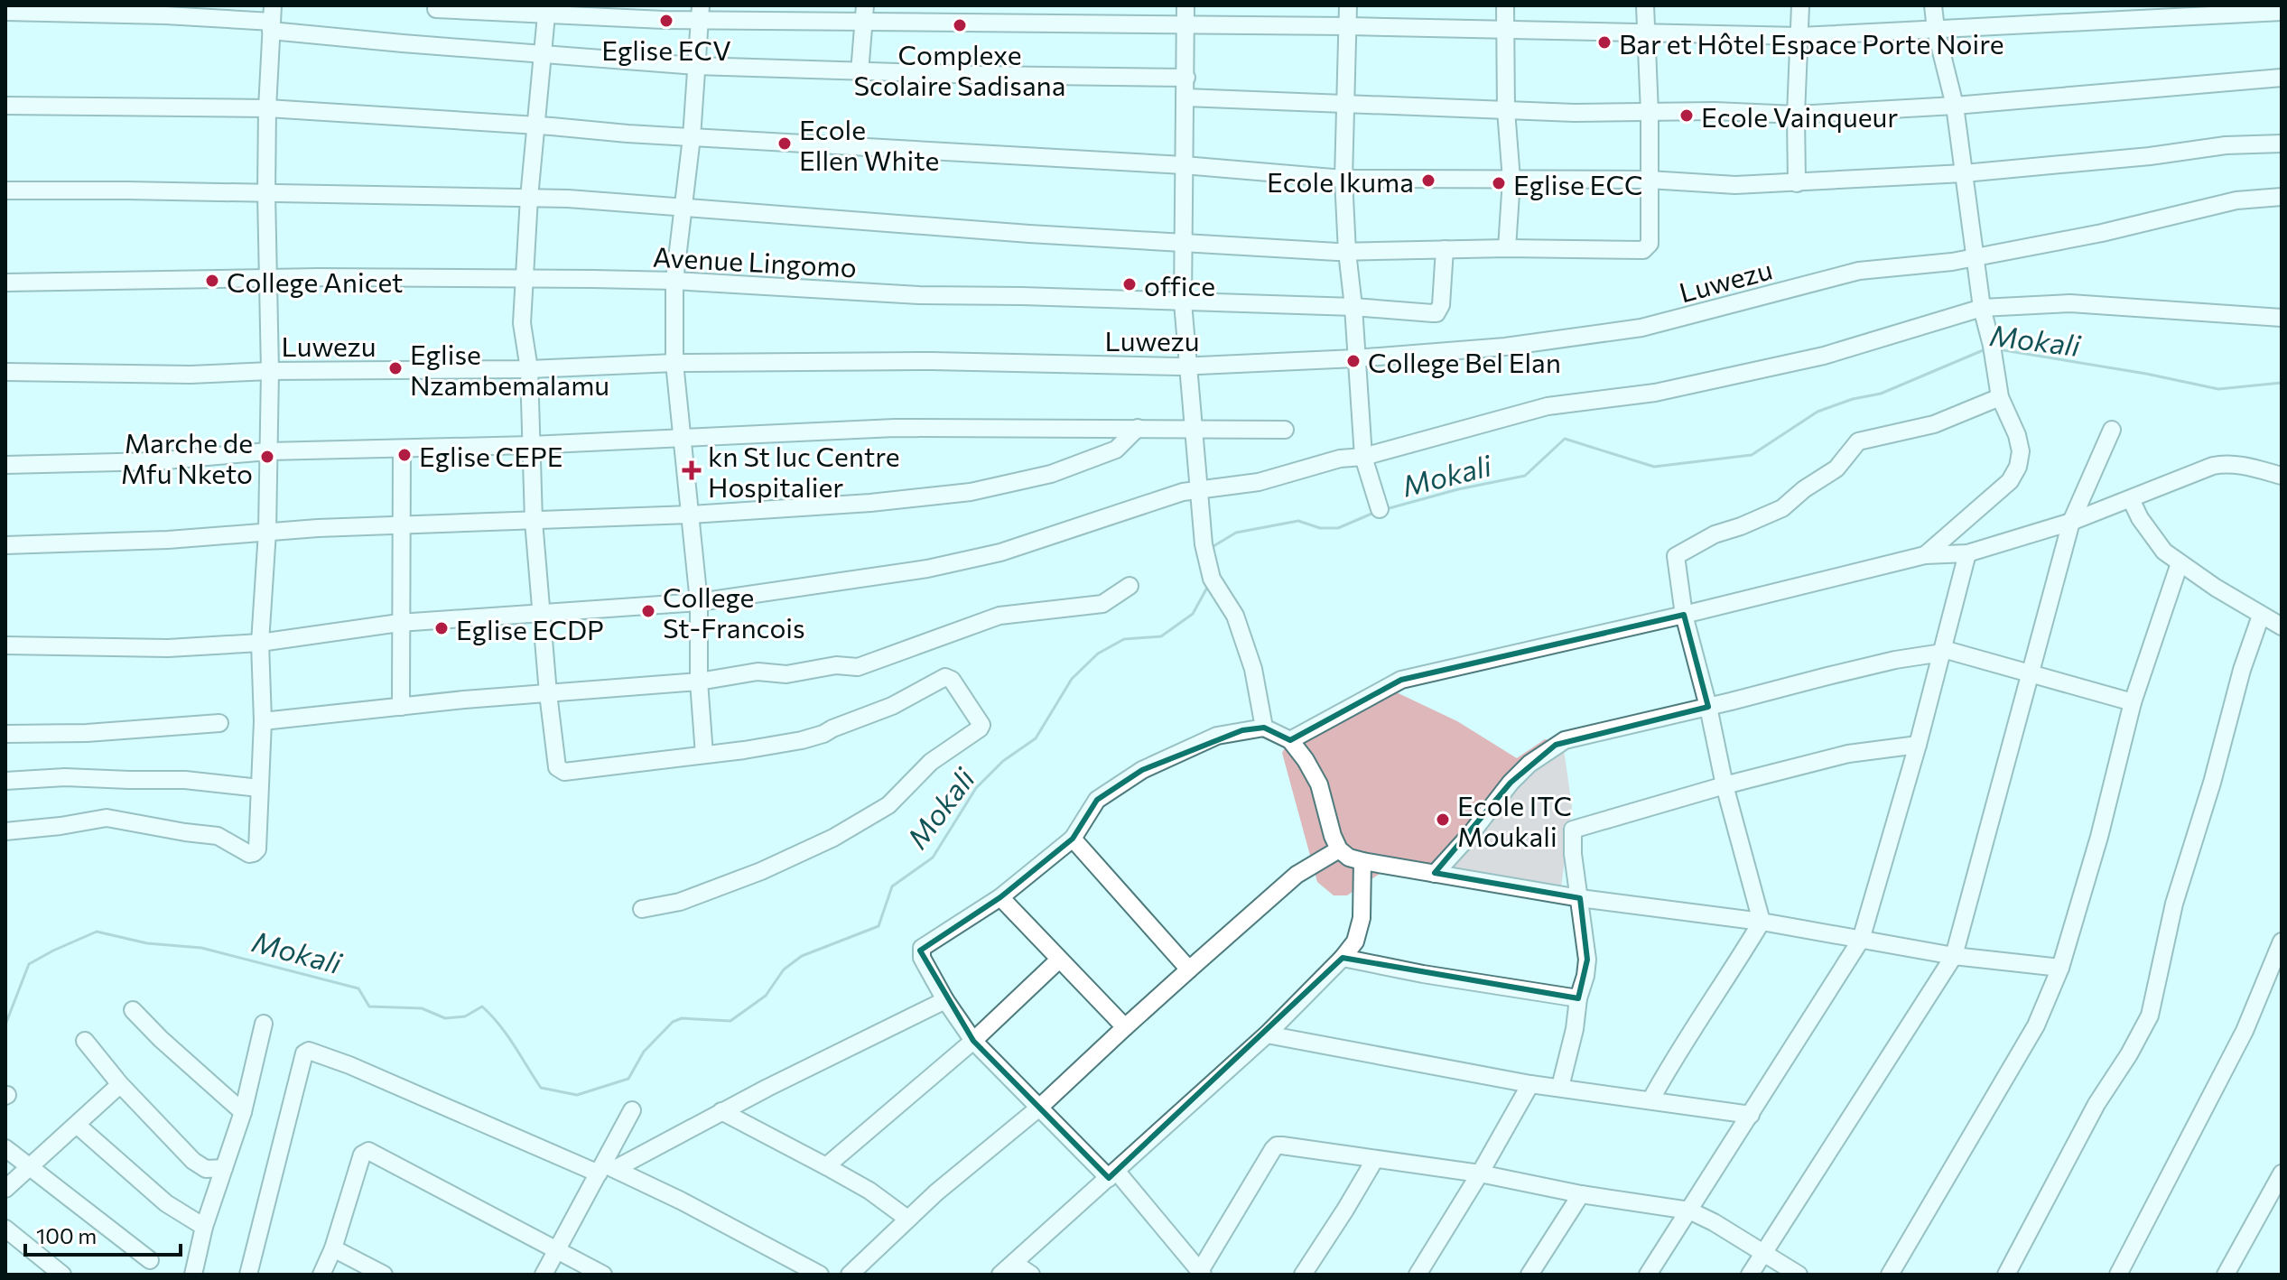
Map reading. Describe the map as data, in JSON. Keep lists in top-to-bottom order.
{
  "streets": {
    "street": ["Avenue Lingomo", "Luwezu"]
  },
  "water": ["Mokali"],
  "places": {
    "other": [
      "Eglise ECV",
      "Complexe Scolaire Sadisana",
      "Bar et Hôtel Espace Porte Noire",
      "Ecole Vainqueur",
      "Ecole Ellen White",
      "Ecole Ikuma",
      "Eglise ECC",
      "College Anicet",
      "office",
      "College Bel Elan",
      "Eglise Nzambemalamu",
      "Eglise CEPE",
      "Marche de Mfu Nketo",
      "College St-Francois",
      "Eglise ECDP",
      "Ecole ITC Moukali"
    ],
    "health": ["kn St luc Centre Hospitalier"]
  },
  "scale_bar": "100 m"
}
